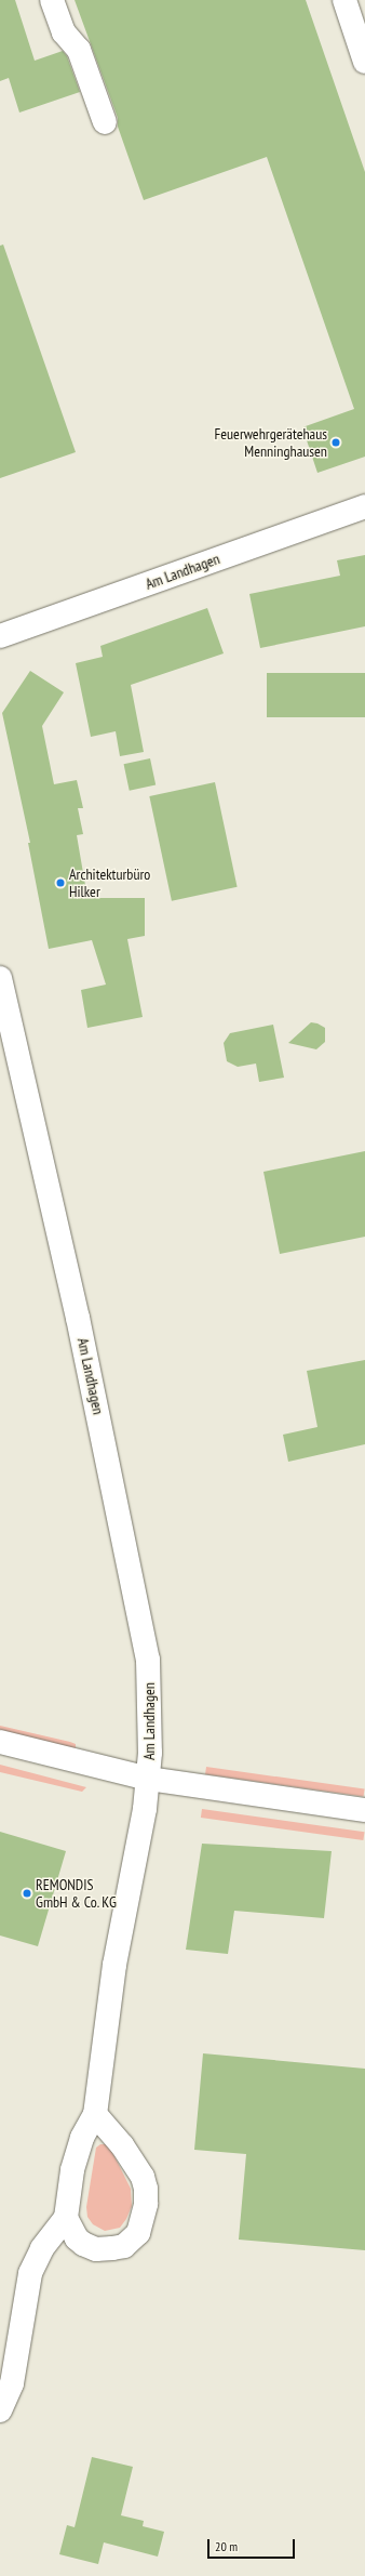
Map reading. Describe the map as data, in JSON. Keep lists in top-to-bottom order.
{
  "streets": {
    "street": ["Am Landhagen"]
  },
  "places": ["Feuerwehrgerätehaus Menninghausen", "Architekturbüro Hilker", "REMONDIS GmbH & Co. KG"],
  "scale_bar": "20 m"
}
